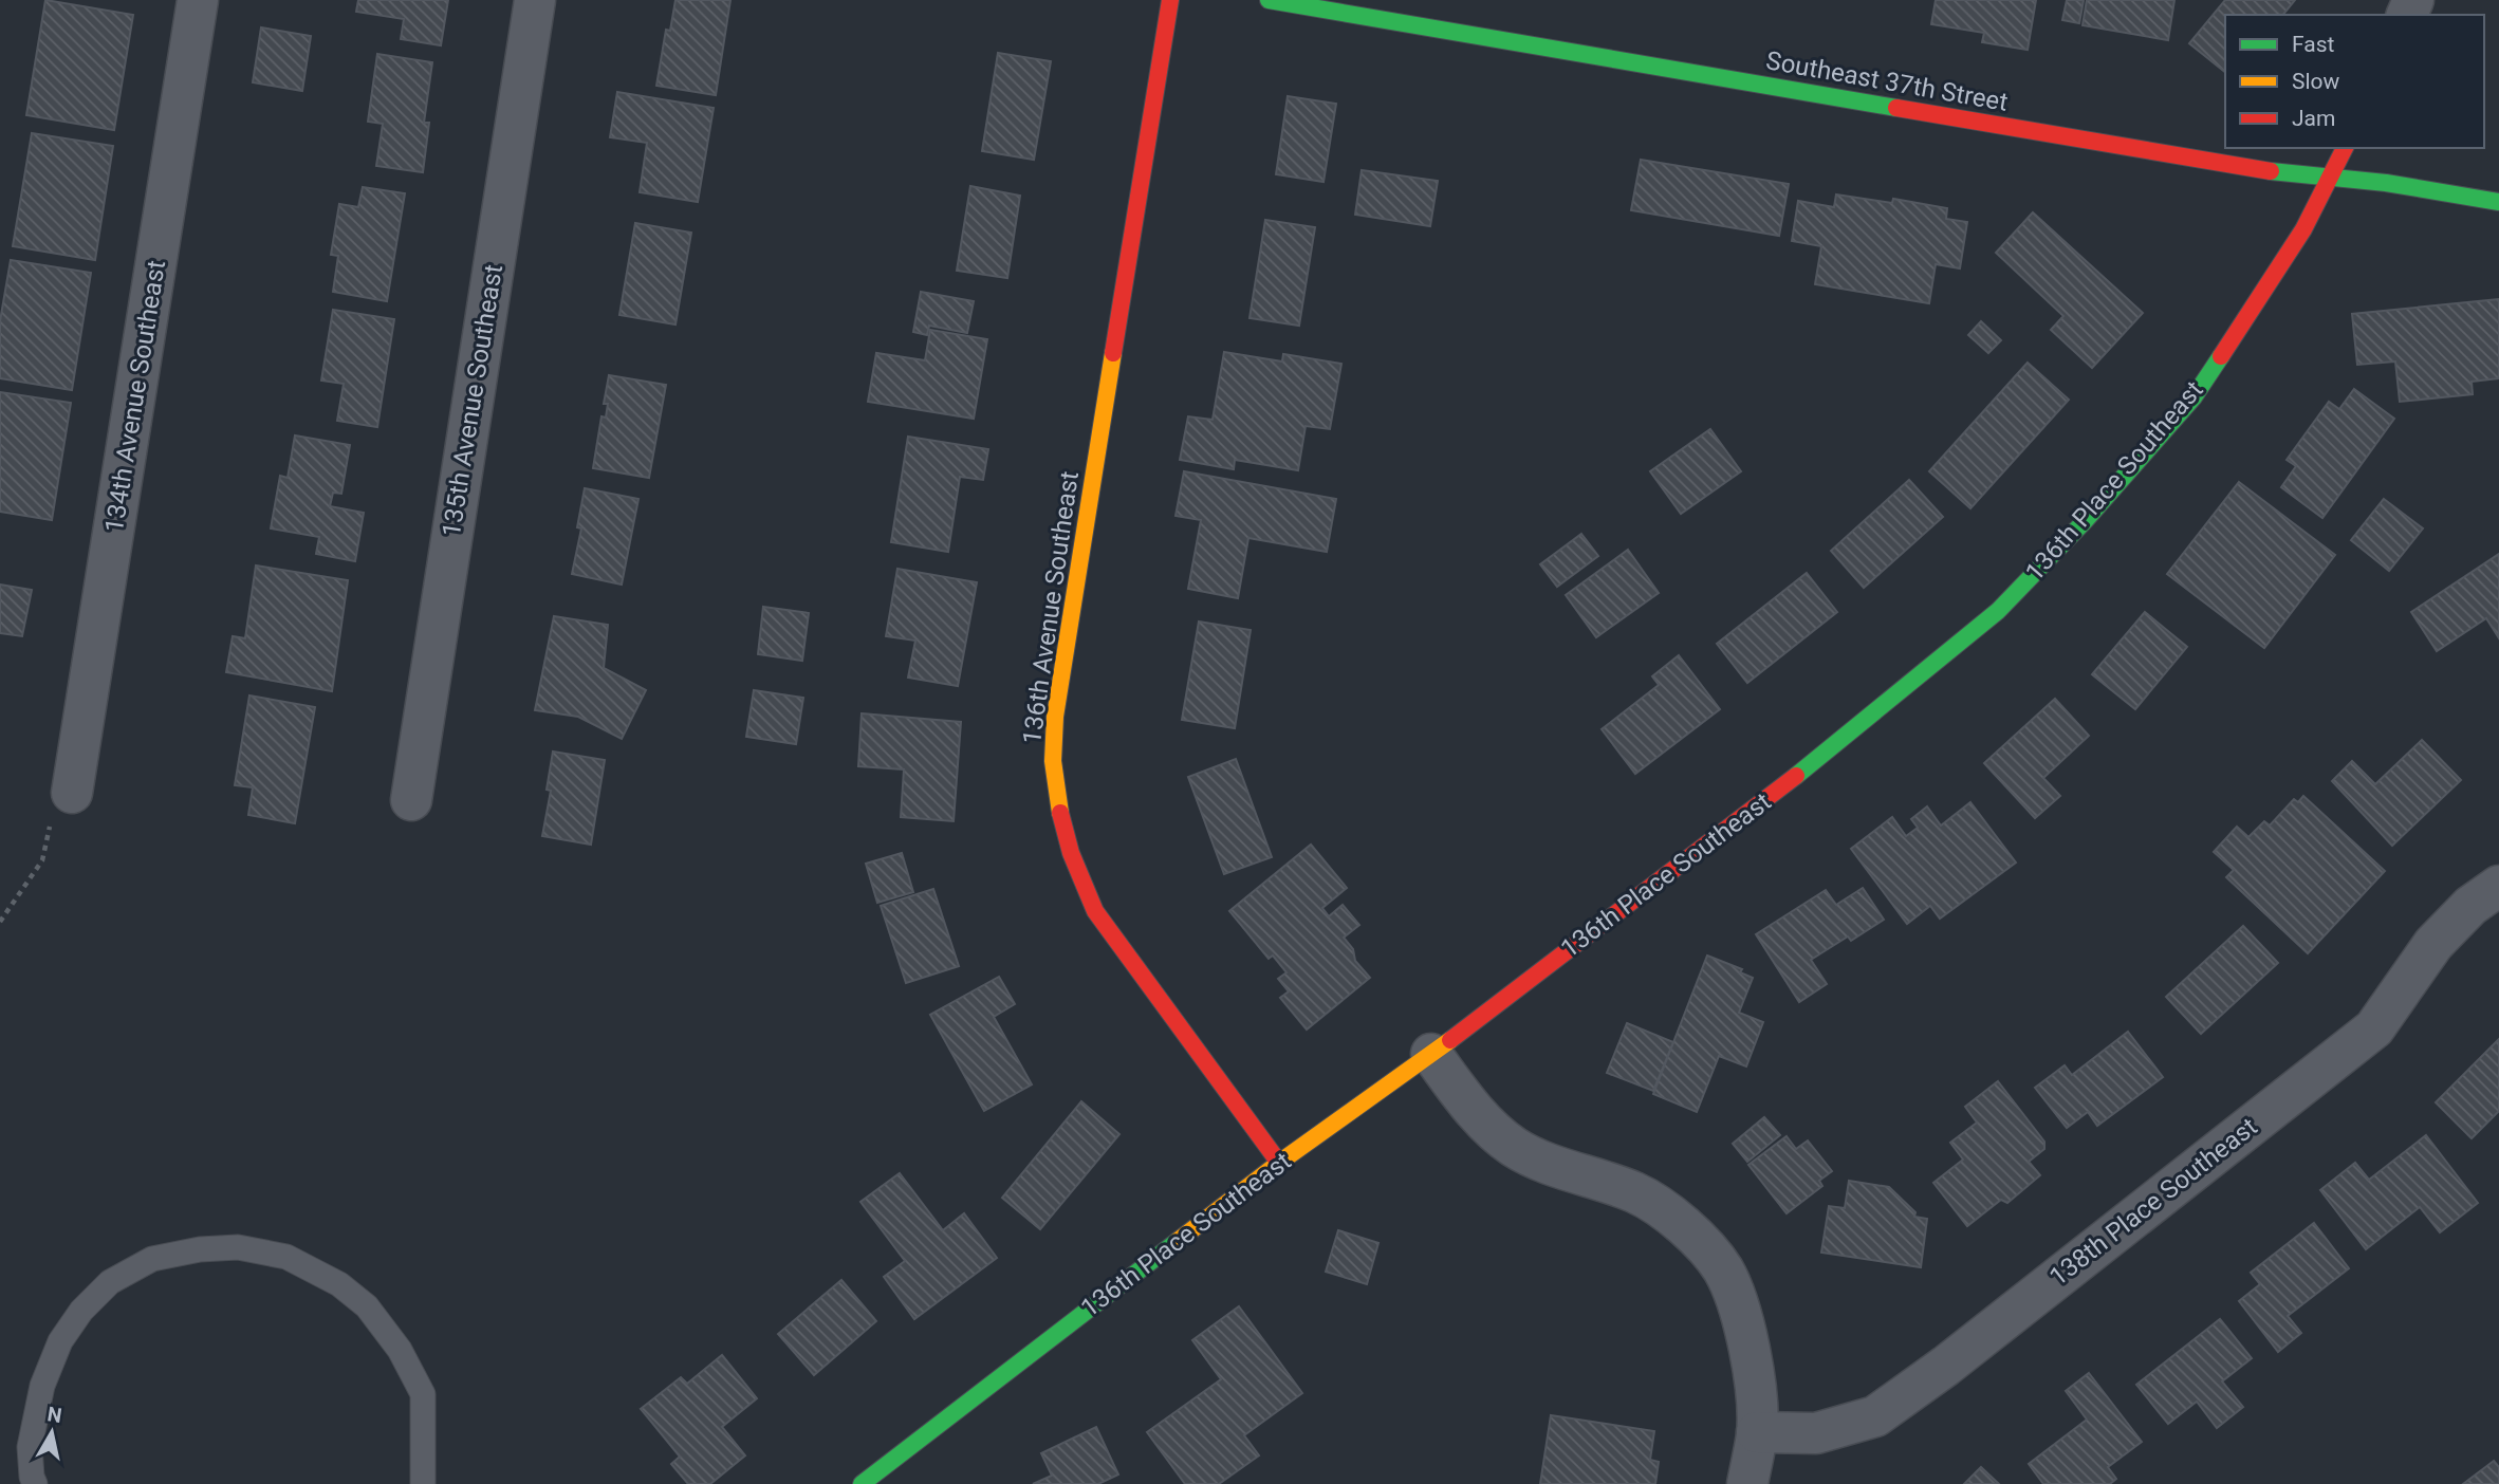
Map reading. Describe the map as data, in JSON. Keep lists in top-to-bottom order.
{
  "streets": {
    "street": [
      "Southeast 37th Street",
      "134th Avenue Southeast",
      "135th Avenue Southeast",
      "136th Place Southeast",
      "136th Avenue Southeast",
      "138th Place Southeast"
    ]
  },
  "crossings": [
    ["Southeast 37th Street", "136th Place Southeast"],
    ["136th Place Southeast", "136th Avenue Southeast"]
  ],
  "legend": ["Fast", "Slow", "Jam"],
  "north": "top"
}
